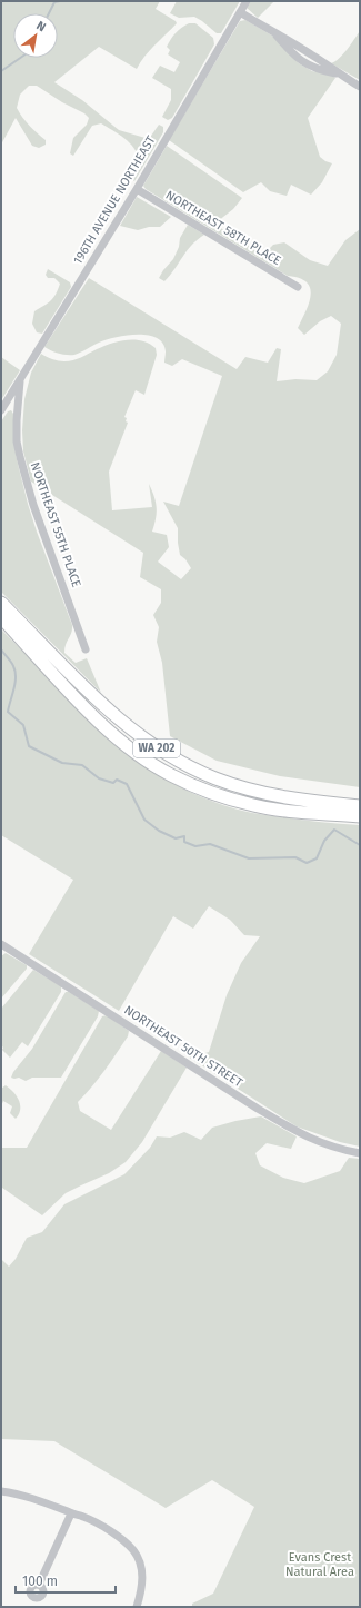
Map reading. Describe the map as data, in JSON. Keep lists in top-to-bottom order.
{
  "streets": {
    "main road": ["WA 202"],
    "street": [
      "196TH AVENUE NORTHEAST",
      "NORTHEAST 58TH PLACE",
      "NORTHEAST 55TH PLACE",
      "NORTHEAST 50TH STREET"
    ]
  },
  "crossings": [
    ["196TH AVENUE NORTHEAST", "NORTHEAST 58TH PLACE"],
    ["196TH AVENUE NORTHEAST", "NORTHEAST 55TH PLACE"]
  ],
  "parks": ["Evans Crest Natural Area"],
  "scale_bar": "100 m",
  "north": "top right"
}
